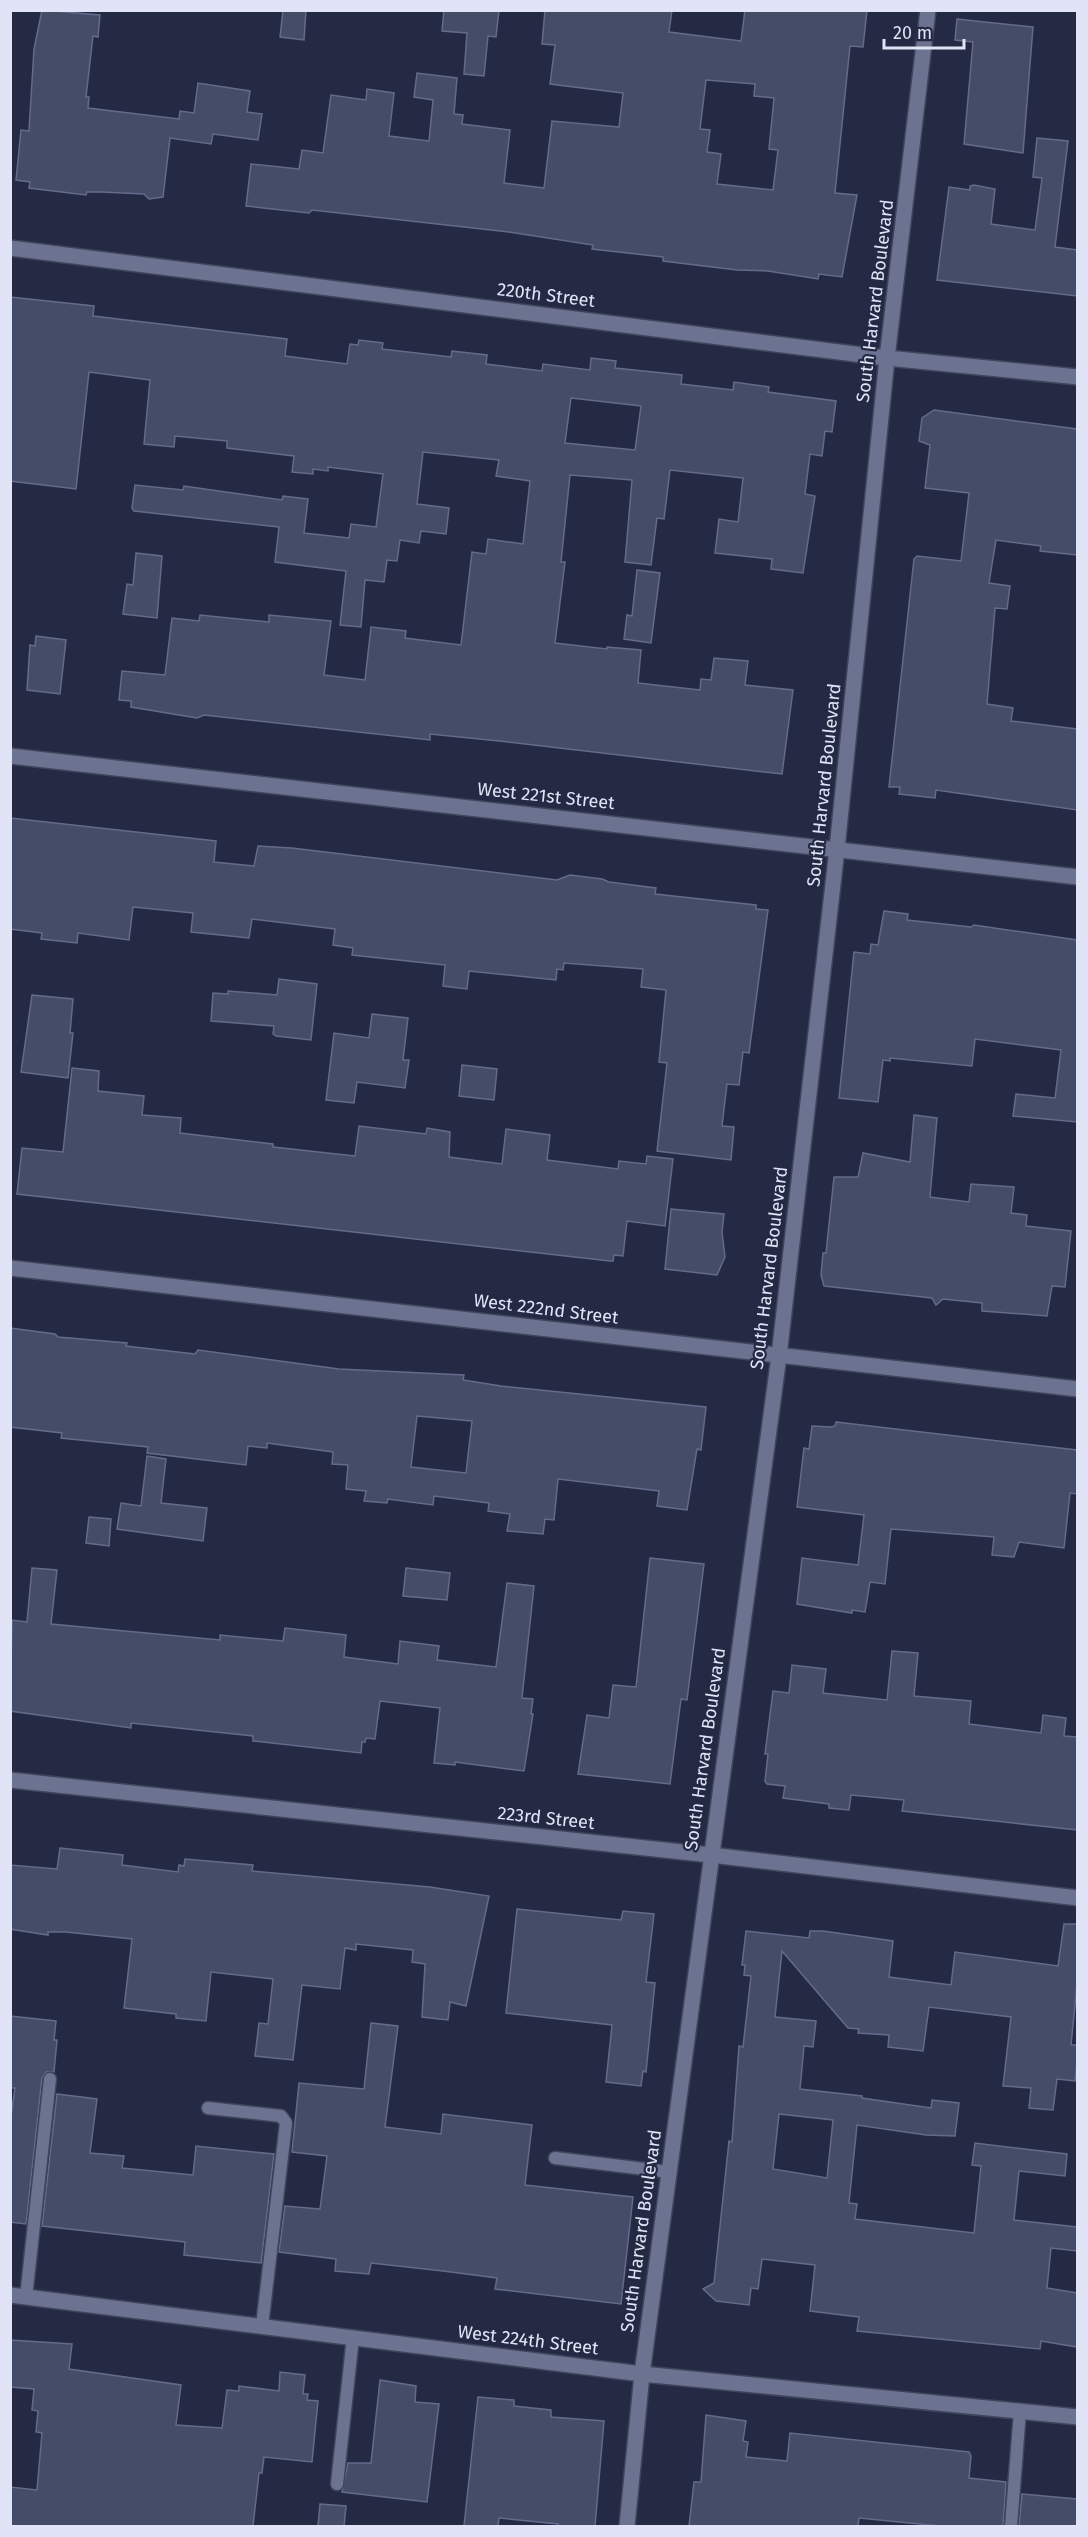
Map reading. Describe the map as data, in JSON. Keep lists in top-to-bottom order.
{
  "streets": {
    "street": [
      "220th Street",
      "South Harvard Boulevard",
      "West 221st Street",
      "West 222nd Street",
      "223rd Street",
      "West 224th Street"
    ]
  },
  "crossings": [
    ["220th Street", "South Harvard Boulevard"],
    ["South Harvard Boulevard", "West 221st Street"],
    ["South Harvard Boulevard", "West 222nd Street"],
    ["South Harvard Boulevard", "223rd Street"],
    ["South Harvard Boulevard", "West 224th Street"]
  ],
  "scale_bar": "20 m"
}
